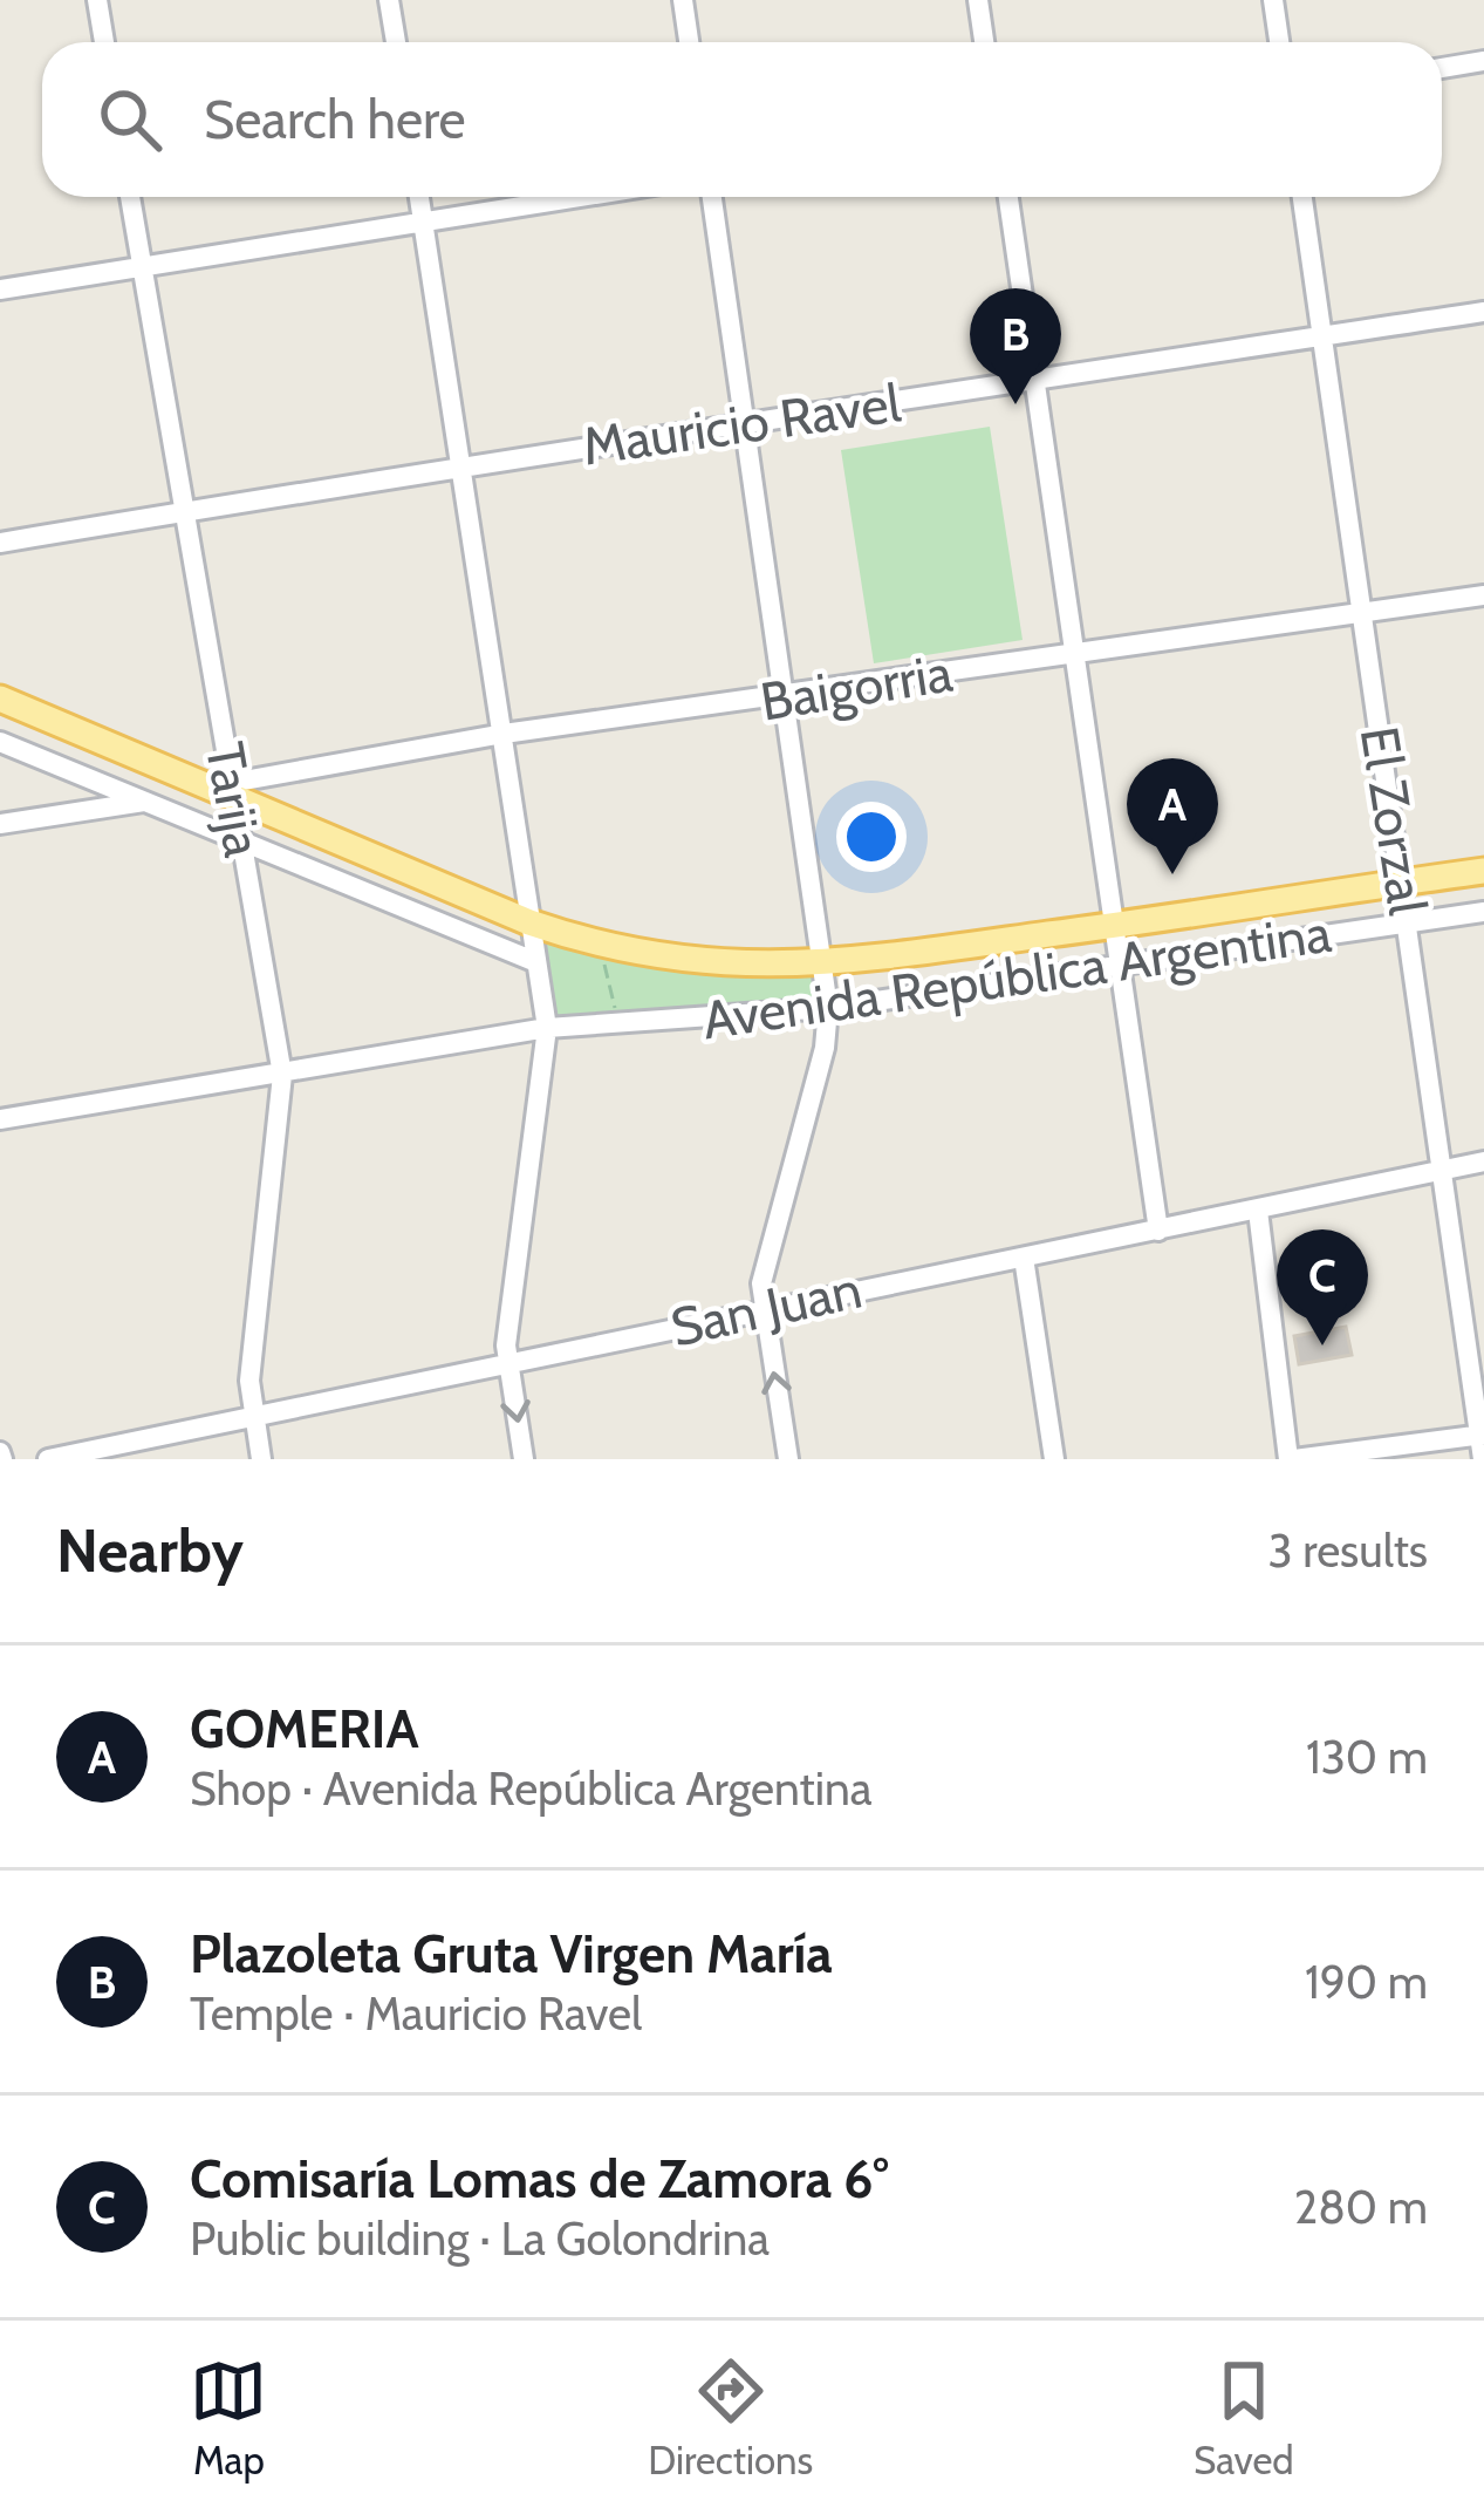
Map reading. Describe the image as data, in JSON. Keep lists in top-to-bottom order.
{
  "streets": {
    "main road": ["Avenida República Argentina"],
    "street": [
      "Mauricio Ravel",
      "Baigorria",
      "Tarija",
      "El Zorzal",
      "San Juan"
    ]
  },
  "crossings": [
    ["Mauricio Ravel", "Tarija"],
    ["Mauricio Ravel", "El Zorzal"],
    ["Baigorria", "Tarija"],
    ["Baigorria", "El Zorzal"],
    ["Baigorria", "Avenida República Argentina"],
    ["Tarija", "Avenida República Argentina"],
    ["Tarija", "San Juan"],
    ["El Zorzal", "Avenida República Argentina"],
    ["El Zorzal", "San Juan"]
  ],
  "page": {
    "search": "Search here",
    "pins": ["B", "A", "C"],
    "heading": ["Nearby", "3 results"],
    "list": [
      {
        "mark": "A",
        "name": "GOMERIA",
        "note": "Shop · Avenida República Argentina",
        "value": "130 m"
      },
      {
        "mark": "B",
        "name": "Plazoleta Gruta Virgen María",
        "note": "Temple · Mauricio Ravel",
        "value": "190 m"
      },
      {
        "mark": "C",
        "name": "Comisaría Lomas de Zamora 6°",
        "note": "Public building · La Golondrina",
        "value": "280 m"
      }
    ],
    "nav": ["Map", "Directions", "Saved"]
  }
}
